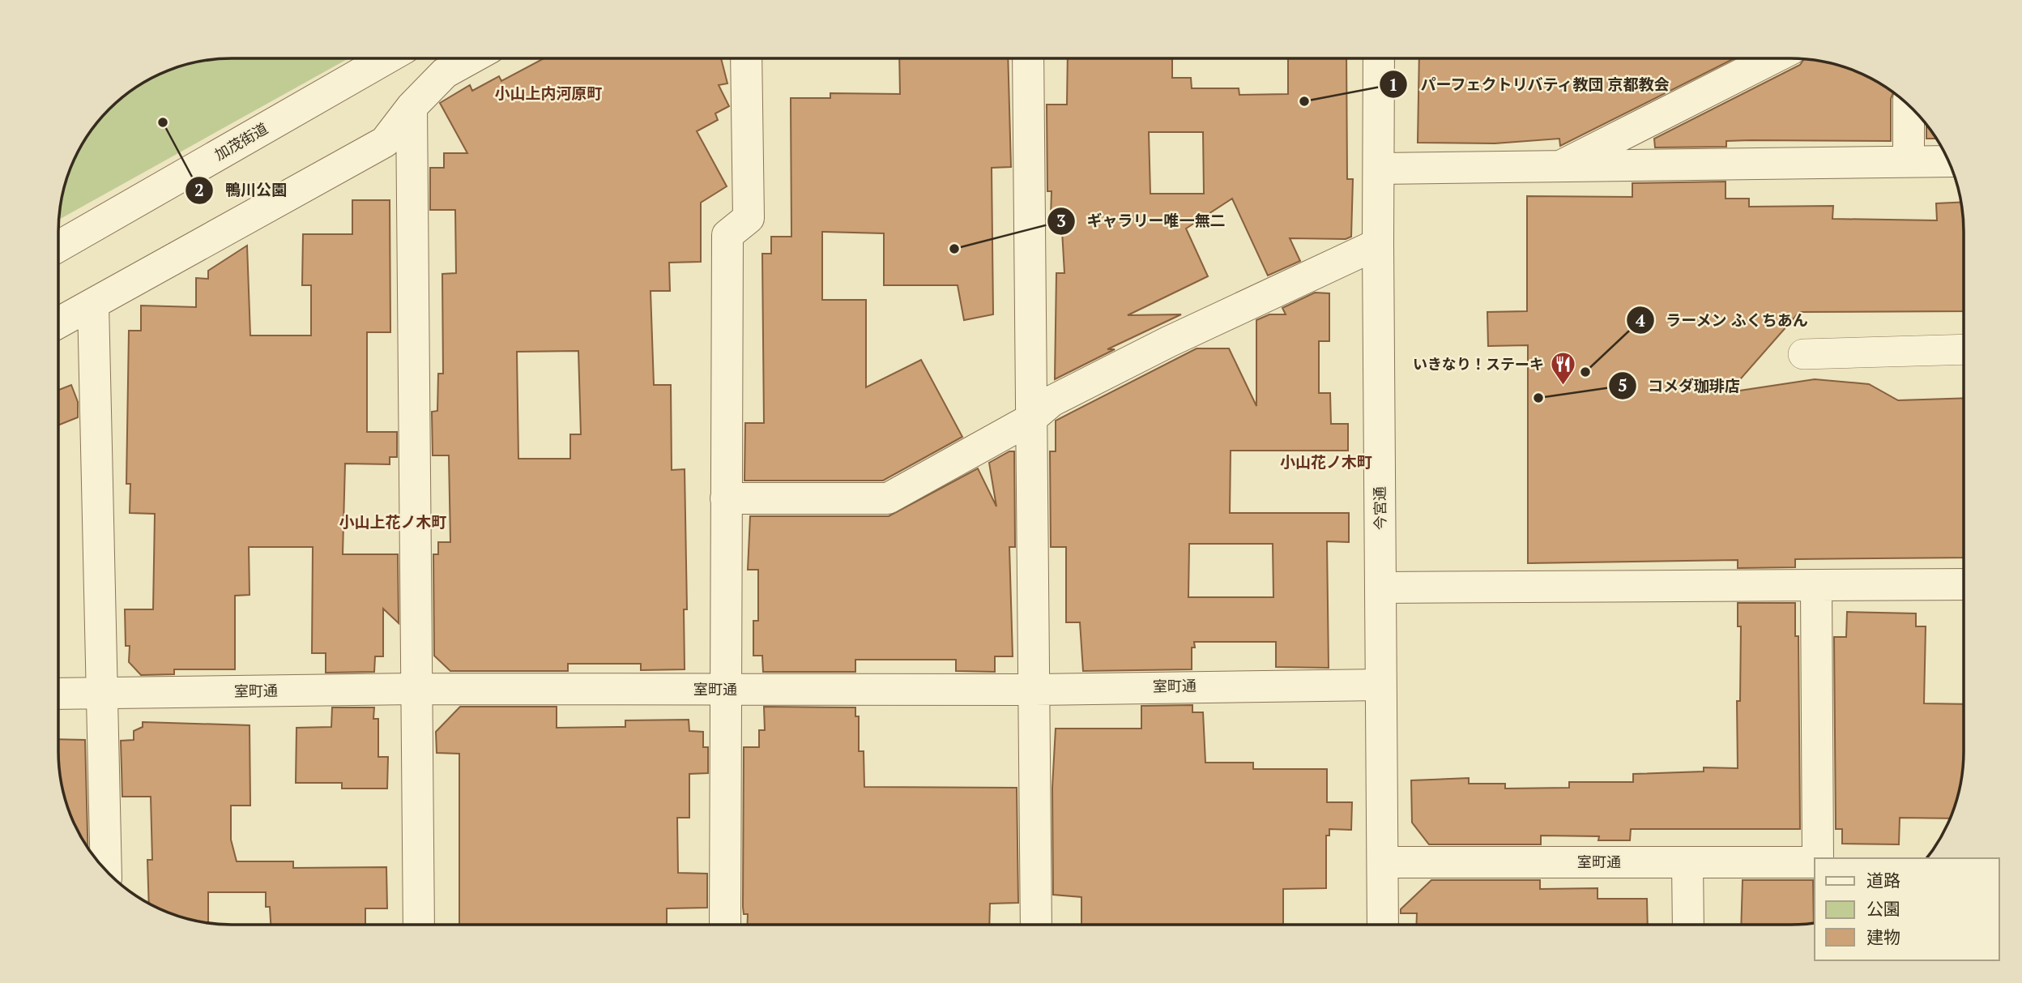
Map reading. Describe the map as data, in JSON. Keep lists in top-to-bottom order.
{
  "streets": {
    "street": ["加茂街道", "今宮通", "室町通"]
  },
  "crossings": [
    ["今宮通", "室町通"]
  ],
  "districts": ["小山上内河原町", "小山花ノ木町", "小山上花ノ木町"],
  "places": {
    "other": [
      "パーフェクトリバティ教団 京都教会",
      "鴨川公園",
      "ギャラリー唯一無二",
      "ラーメン ふくちあん",
      "コメダ珈琲店"
    ],
    "restaurant": ["いきなり！ステーキ"]
  },
  "legend": ["道路", "公園", "建物"]
}
